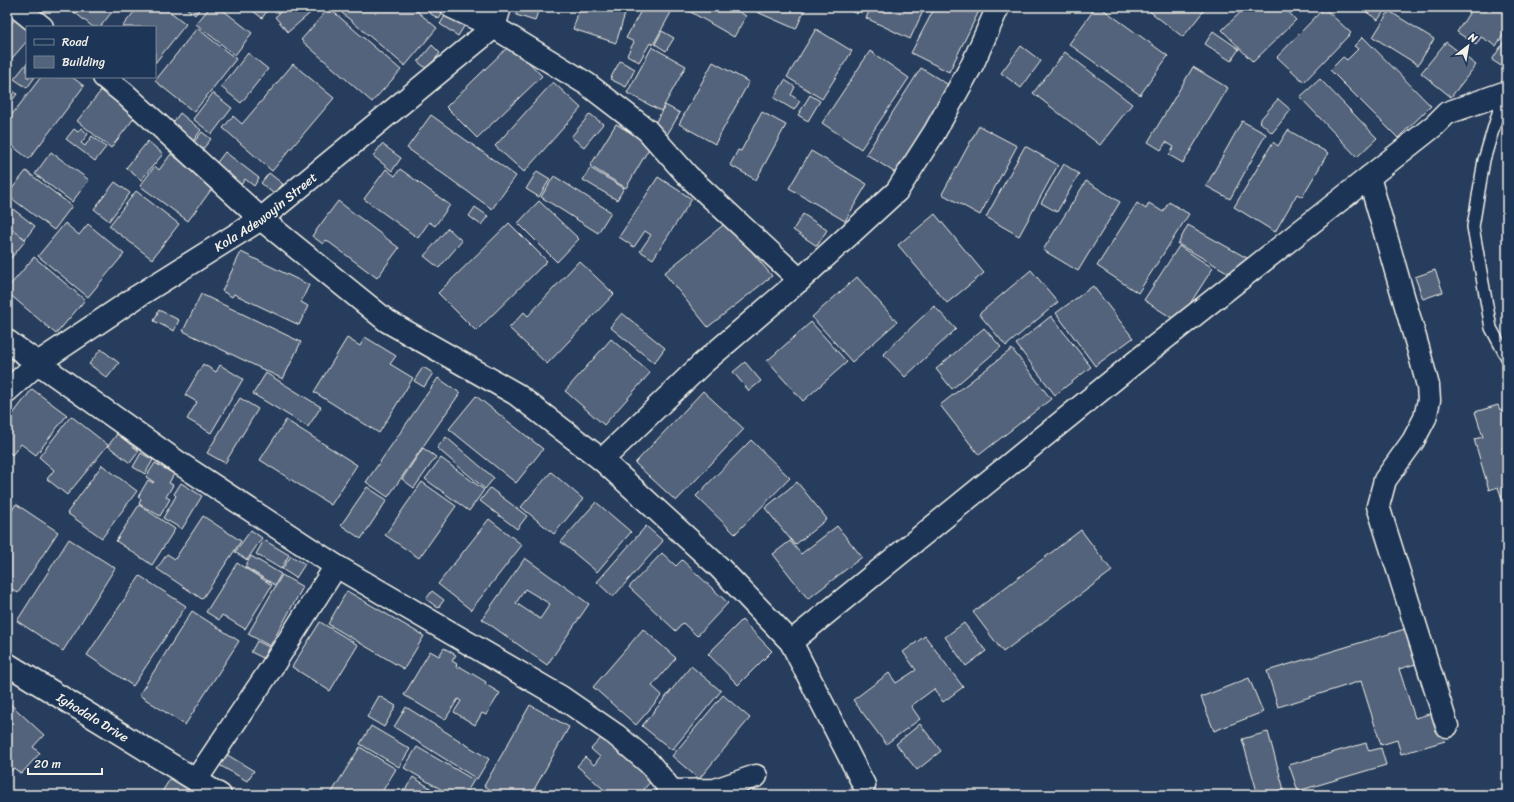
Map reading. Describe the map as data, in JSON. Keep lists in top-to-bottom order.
{
  "streets": {
    "street": ["Kola Adewoyin Street", "Ighodalo Drive"]
  },
  "legend": ["Road", "Building"],
  "scale_bar": "20 m",
  "north": "top right"
}
